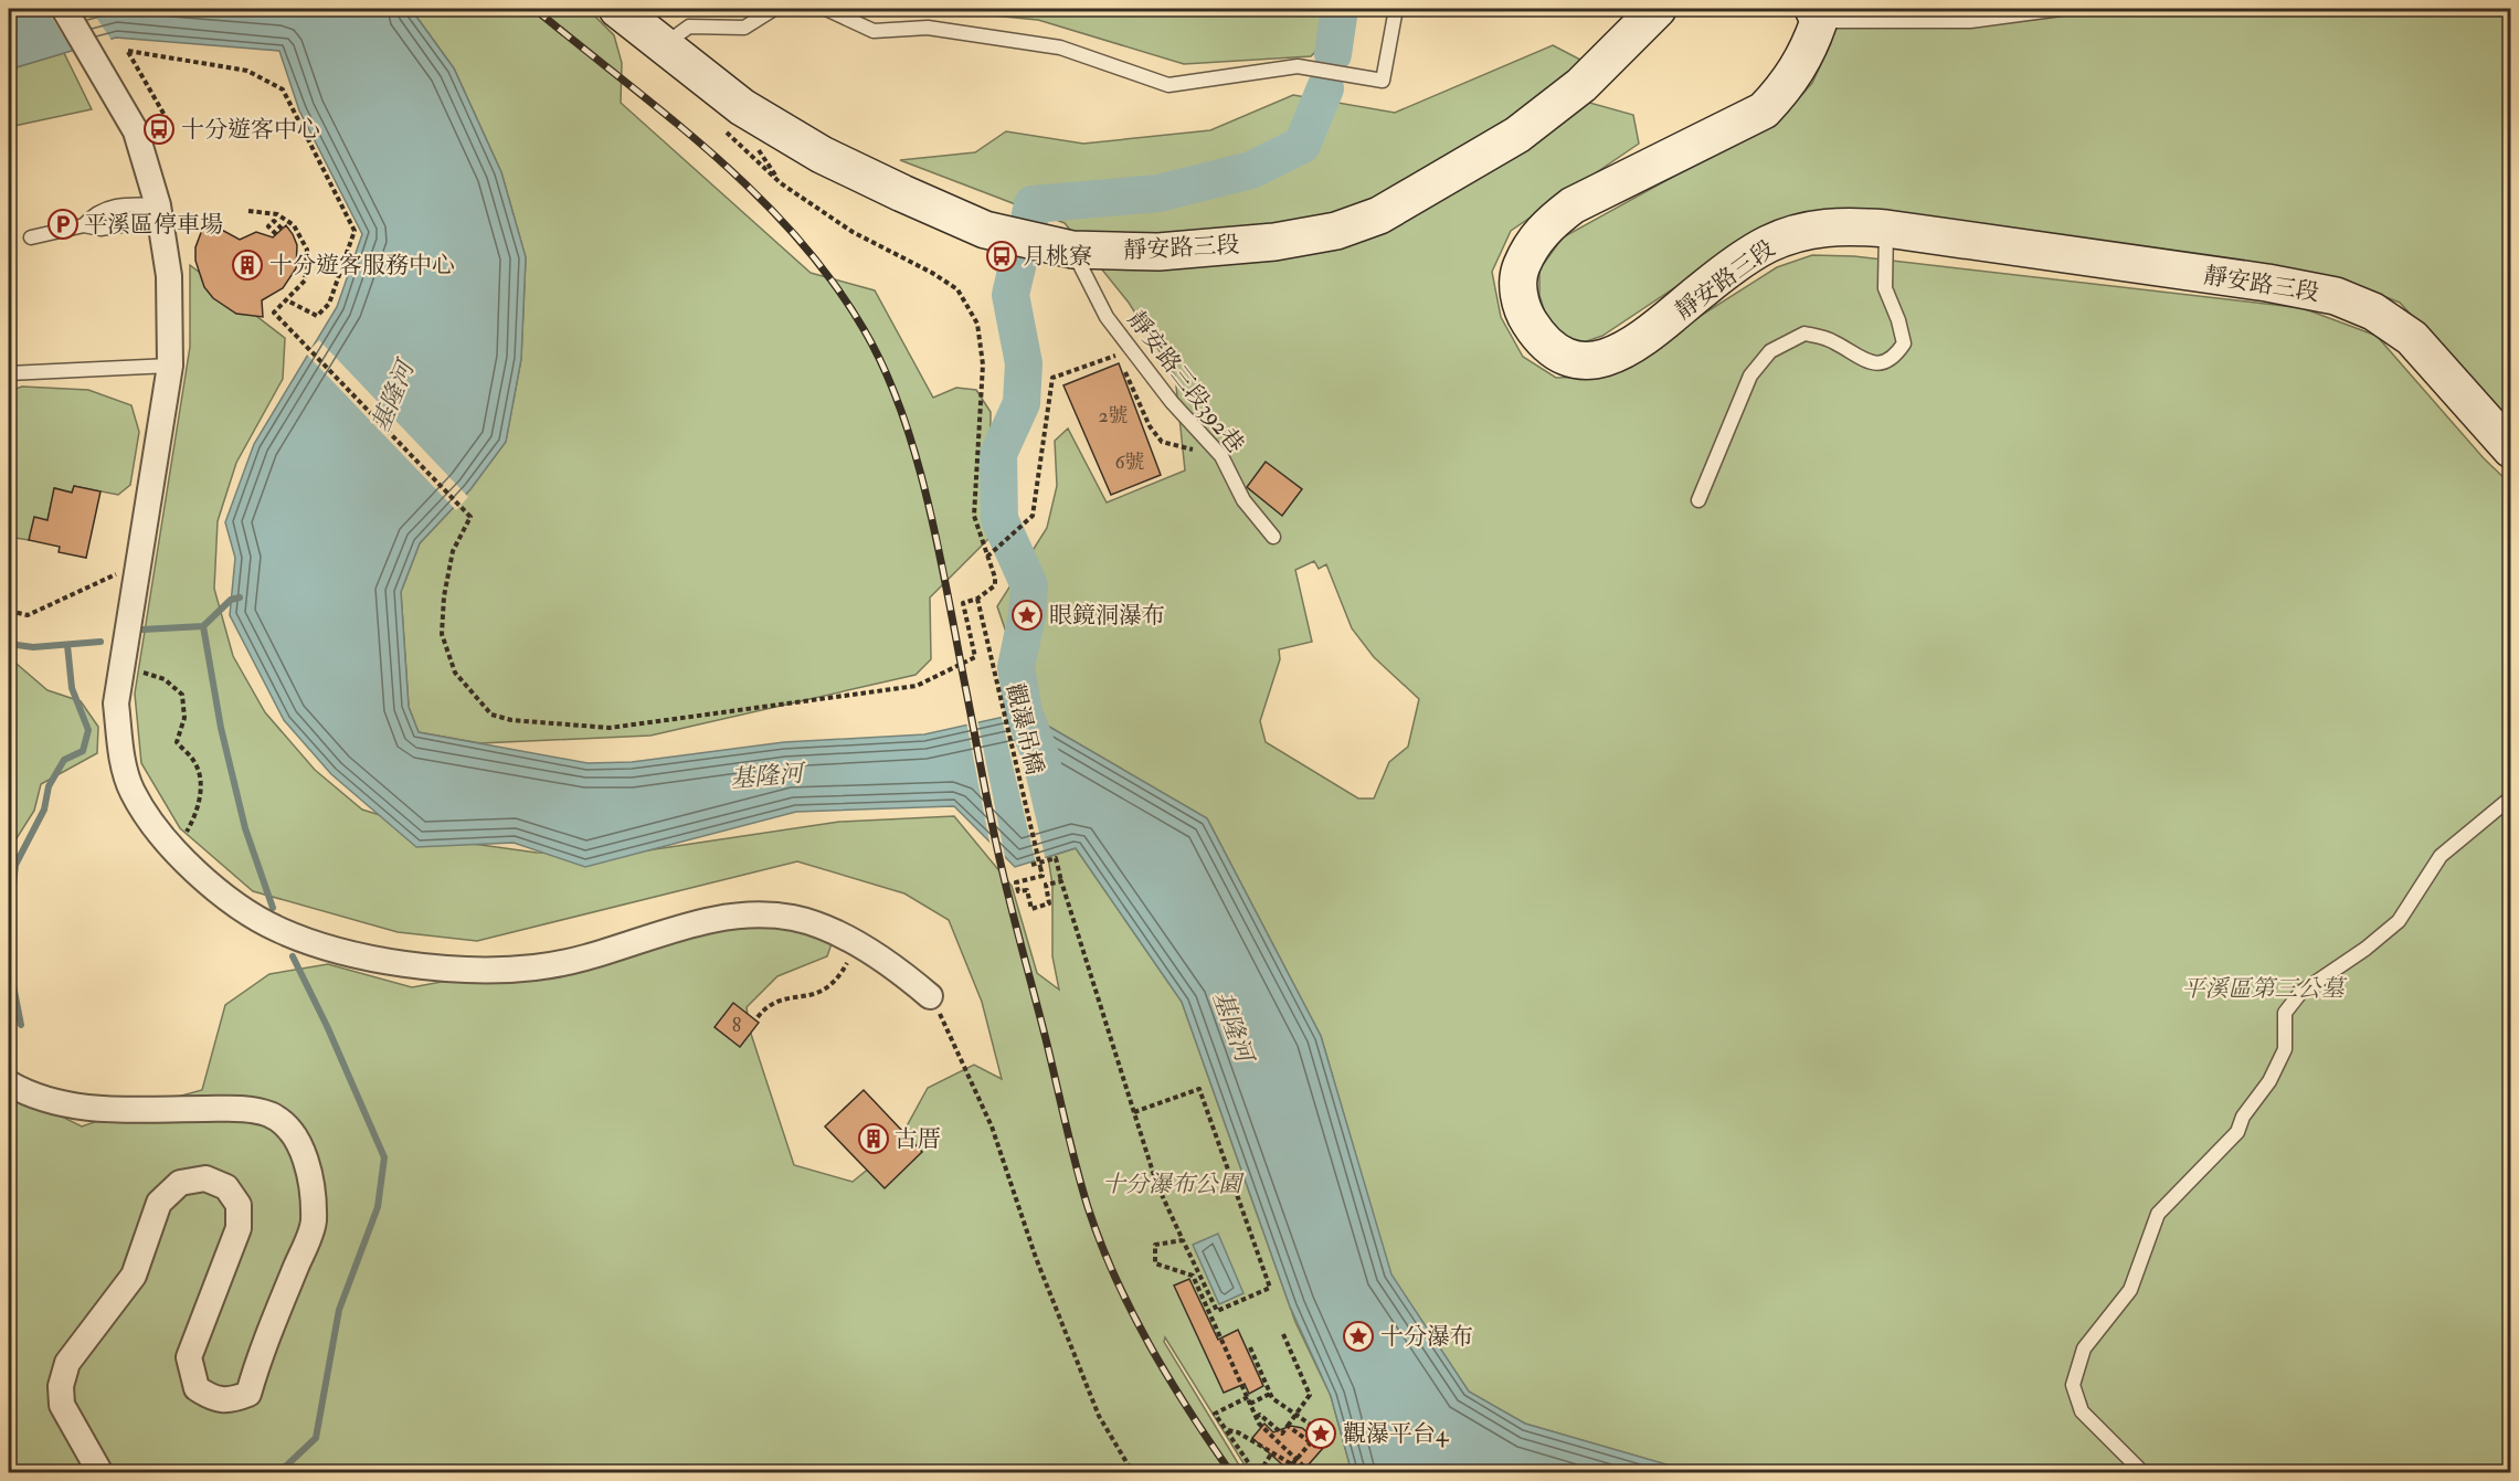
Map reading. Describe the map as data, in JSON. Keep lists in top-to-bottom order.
{
  "streets": {
    "main road": ["靜安路三段"],
    "lane": ["靜安路三段392巷"],
    "path": ["觀瀑吊橋"]
  },
  "crossings": [
    ["靜安路三段", "靜安路三段392巷"]
  ],
  "water": ["基隆河"],
  "parks": ["平溪區第三公墓", "十分瀑布公園"],
  "places": {
    "bus stop": ["十分遊客中心", "月桃寮"],
    "parking": ["平溪區停車場"],
    "building": ["十分遊客服務中心", "古厝"],
    "place": ["眼鏡洞瀑布", "十分瀑布", "觀瀑平台4"]
  },
  "house_numbers": ["2號", "6號", "8"]
}
